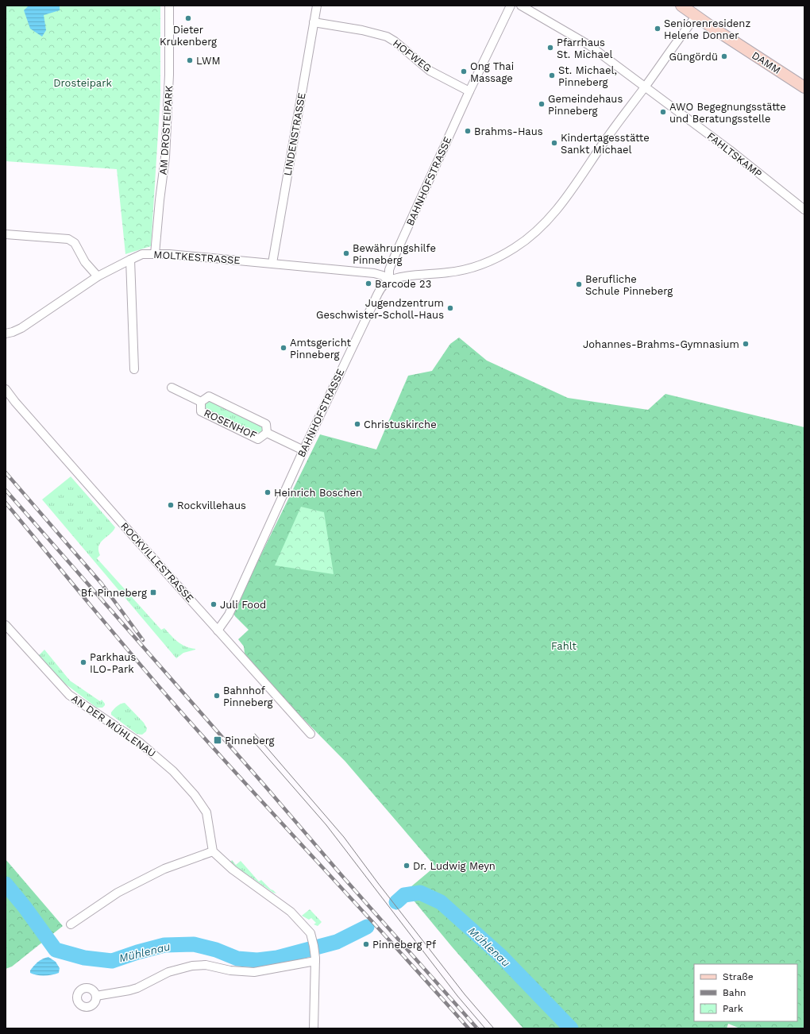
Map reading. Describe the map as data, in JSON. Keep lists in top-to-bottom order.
{
  "streets": {
    "main road": ["DAMM"],
    "street": [
      "HOFWEG",
      "AM DROSTEIPARK",
      "LINDENSTRASSE",
      "FAHLTSKAMP",
      "BAHNHOFSTRASSE",
      "MOLTKESTRASSE",
      "ROSENHOF",
      "ROCKVILLESTRASSE",
      "AN DER MÜHLENAU"
    ]
  },
  "crossings": [
    ["HOFWEG", "LINDENSTRASSE"],
    ["HOFWEG", "BAHNHOFSTRASSE"],
    ["AM DROSTEIPARK", "MOLTKESTRASSE"],
    ["LINDENSTRASSE", "MOLTKESTRASSE"],
    ["BAHNHOFSTRASSE", "MOLTKESTRASSE"],
    ["BAHNHOFSTRASSE", "ROSENHOF"],
    ["BAHNHOFSTRASSE", "ROCKVILLESTRASSE"]
  ],
  "water": ["Mühlenau"],
  "parks": ["Drosteipark", "Fahlt"],
  "places": {
    "other": [
      "Dieter Krukenberg",
      "Seniorenresidenz Helene Donner",
      "Pfarrhaus St. Michael",
      "Güngördü",
      "LWM",
      "Ong Thai Massage",
      "St. Michael, Pinneberg",
      "Gemeindehaus Pinneberg",
      "AWO Begegnungsstätte und Beratungsstelle",
      "Brahms-Haus",
      "Kindertagesstätte Sankt Michael",
      "Bewährungshilfe Pinneberg",
      "Barcode 23",
      "Berufliche Schule Pinneberg",
      "Jugendzentrum Geschwister-Scholl-Haus",
      "Johannes-Brahms-Gymnasium",
      "Amtsgericht Pinneberg",
      "Christuskirche",
      "Heinrich Boschen",
      "Rockvillehaus",
      "Juli Food",
      "Parkhaus ILO-Park",
      "Bahnhof Pinneberg",
      "Dr. Ludwig Meyn",
      "Pinneberg Pf"
    ],
    "transit": ["Bf. Pinneberg", "Pinneberg"]
  },
  "legend": ["Straße", "Bahn", "Park"]
}
